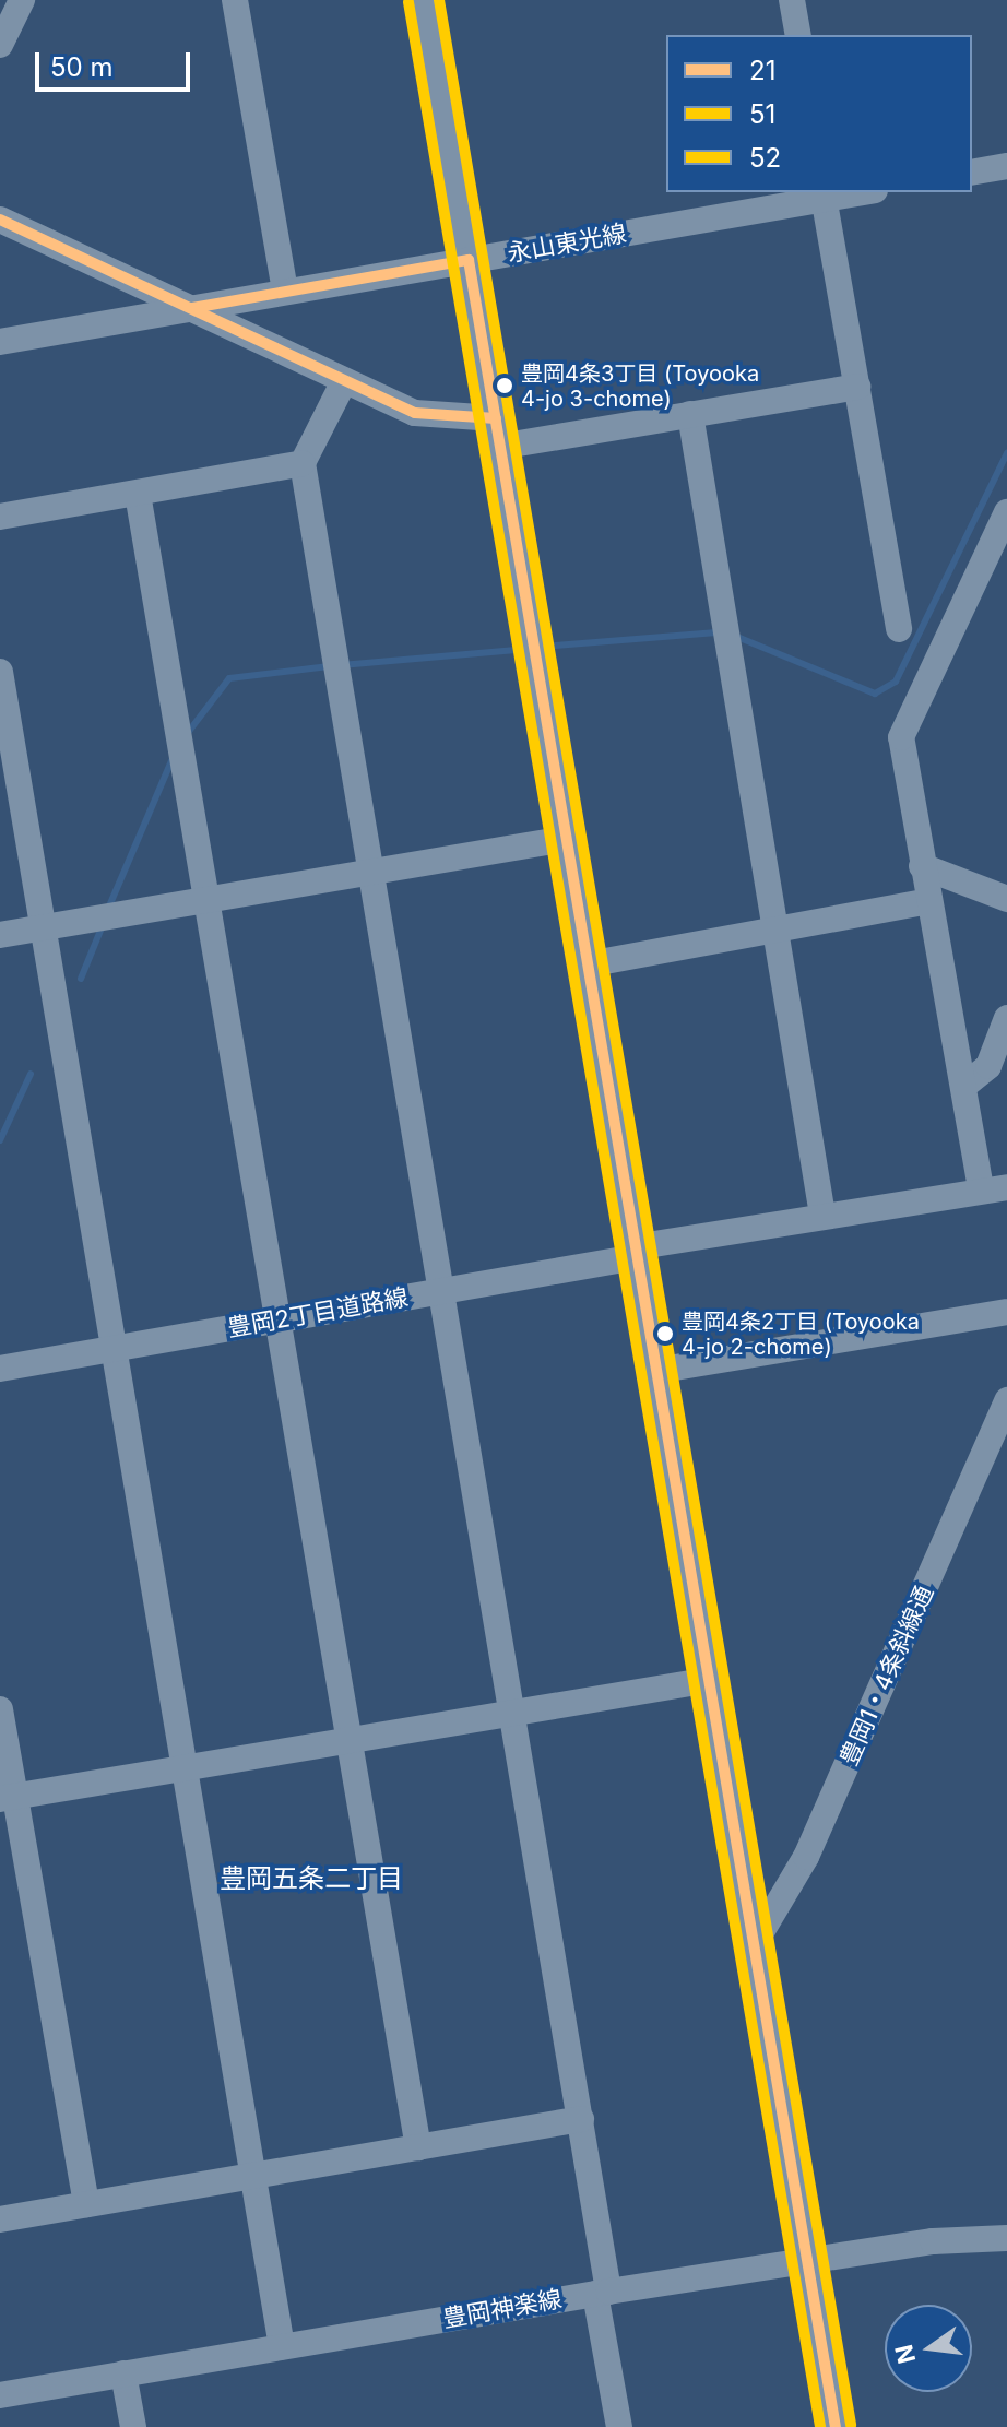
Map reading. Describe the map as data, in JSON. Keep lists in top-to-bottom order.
{
  "streets": {
    "street": [
      "永山東光線",
      "豊岡2丁目道路線",
      "豊岡1・4条斜線通",
      "豊岡神楽線"
    ]
  },
  "districts": ["豊岡五条二丁目"],
  "places": ["豊岡4条3丁目 (Toyooka 4-jo 3-chome)", "豊岡4条2丁目 (Toyooka 4-jo 2-chome)"],
  "lines": ["transit line 52", "transit line 51", "transit line 21"],
  "legend": ["21", "51", "52"],
  "scale_bar": "50 m",
  "north": "left"
}
